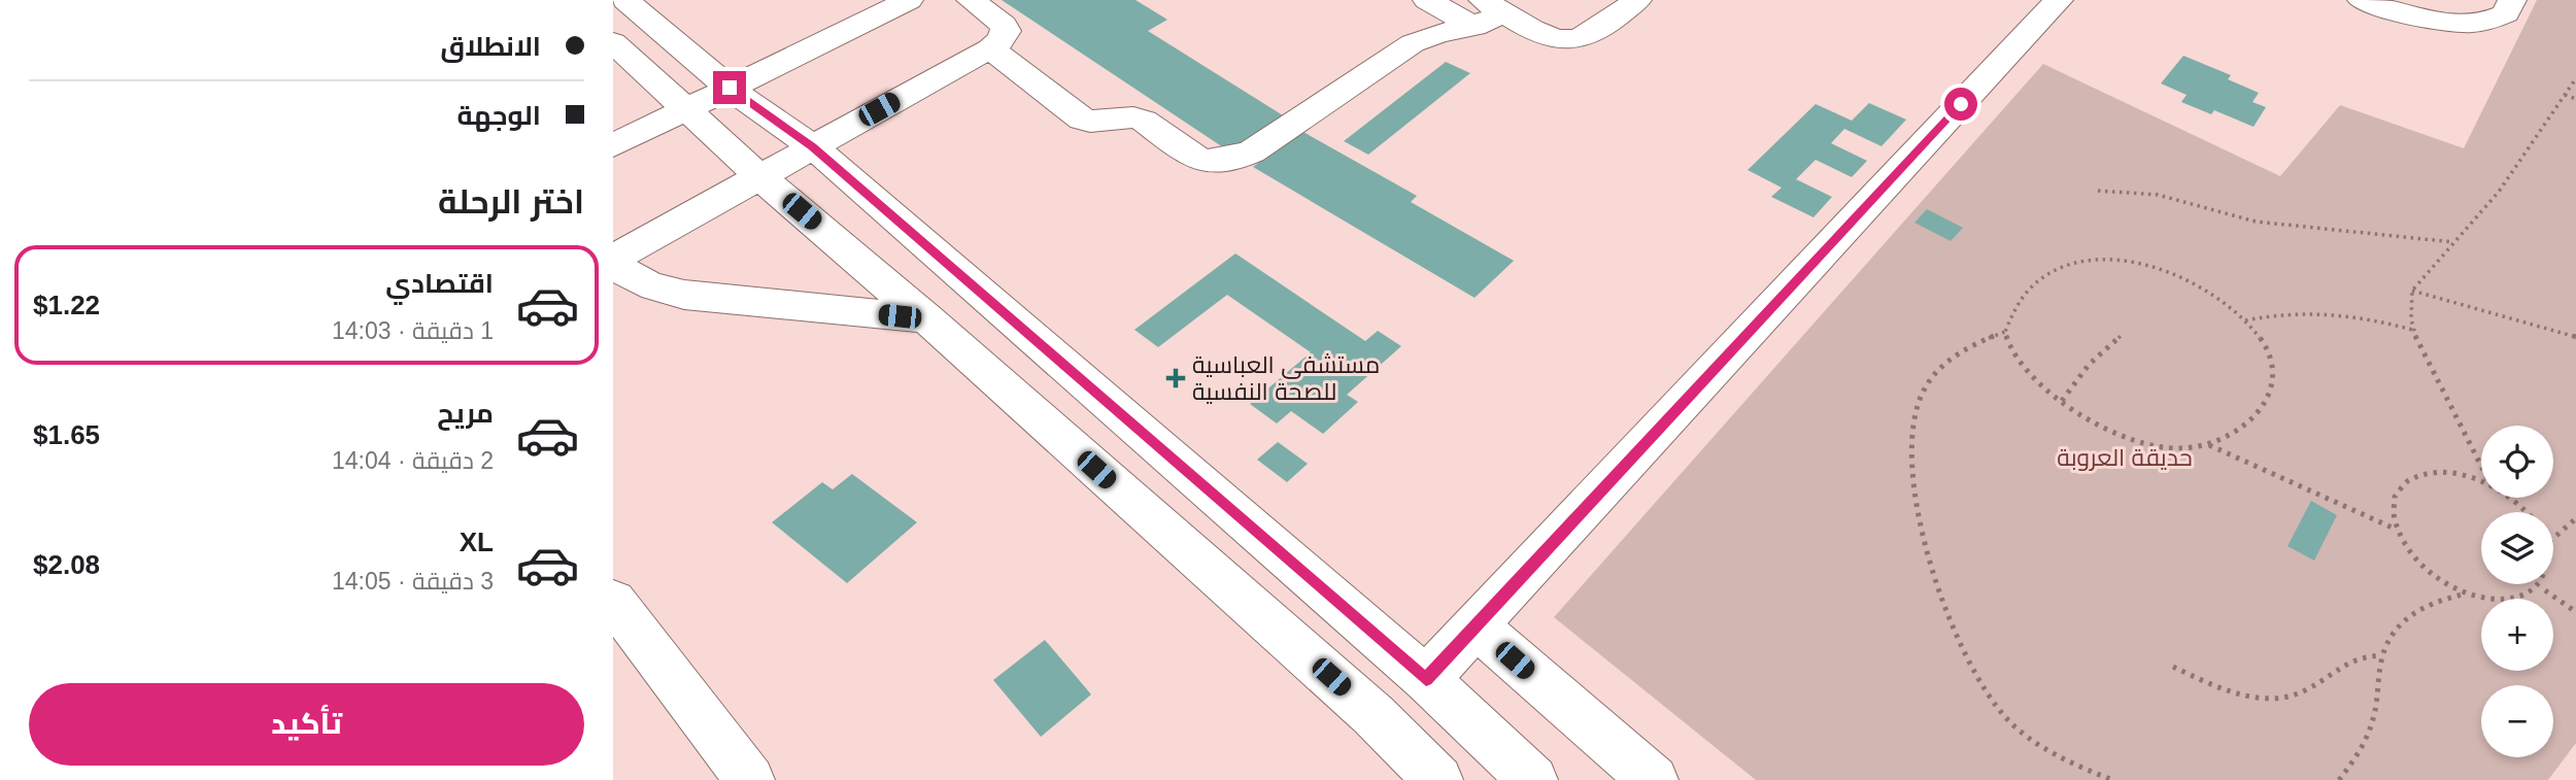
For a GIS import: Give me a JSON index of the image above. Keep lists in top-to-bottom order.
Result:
{
  "parks": ["حديقة العروبة"],
  "places": {
    "health": ["مستشفى العباسية للصحة النفسية"]
  },
  "page": {
    "banner": ["الانطلاق", "الوجهة"],
    "heading": "اختر الرحلة",
    "list": [
      {
        "name": "اقتصادي",
        "note": "1 دقيقة · 14:03",
        "value": "$1.22"
      },
      {
        "name": "مريح",
        "note": "2 دقيقة · 14:04",
        "value": "$1.65"
      },
      {
        "name": "XL",
        "note": "3 دقيقة · 14:05",
        "value": "$2.08"
      }
    ],
    "map_buttons": ["+", "−"],
    "buttons": "تأكيد"
  }
}
